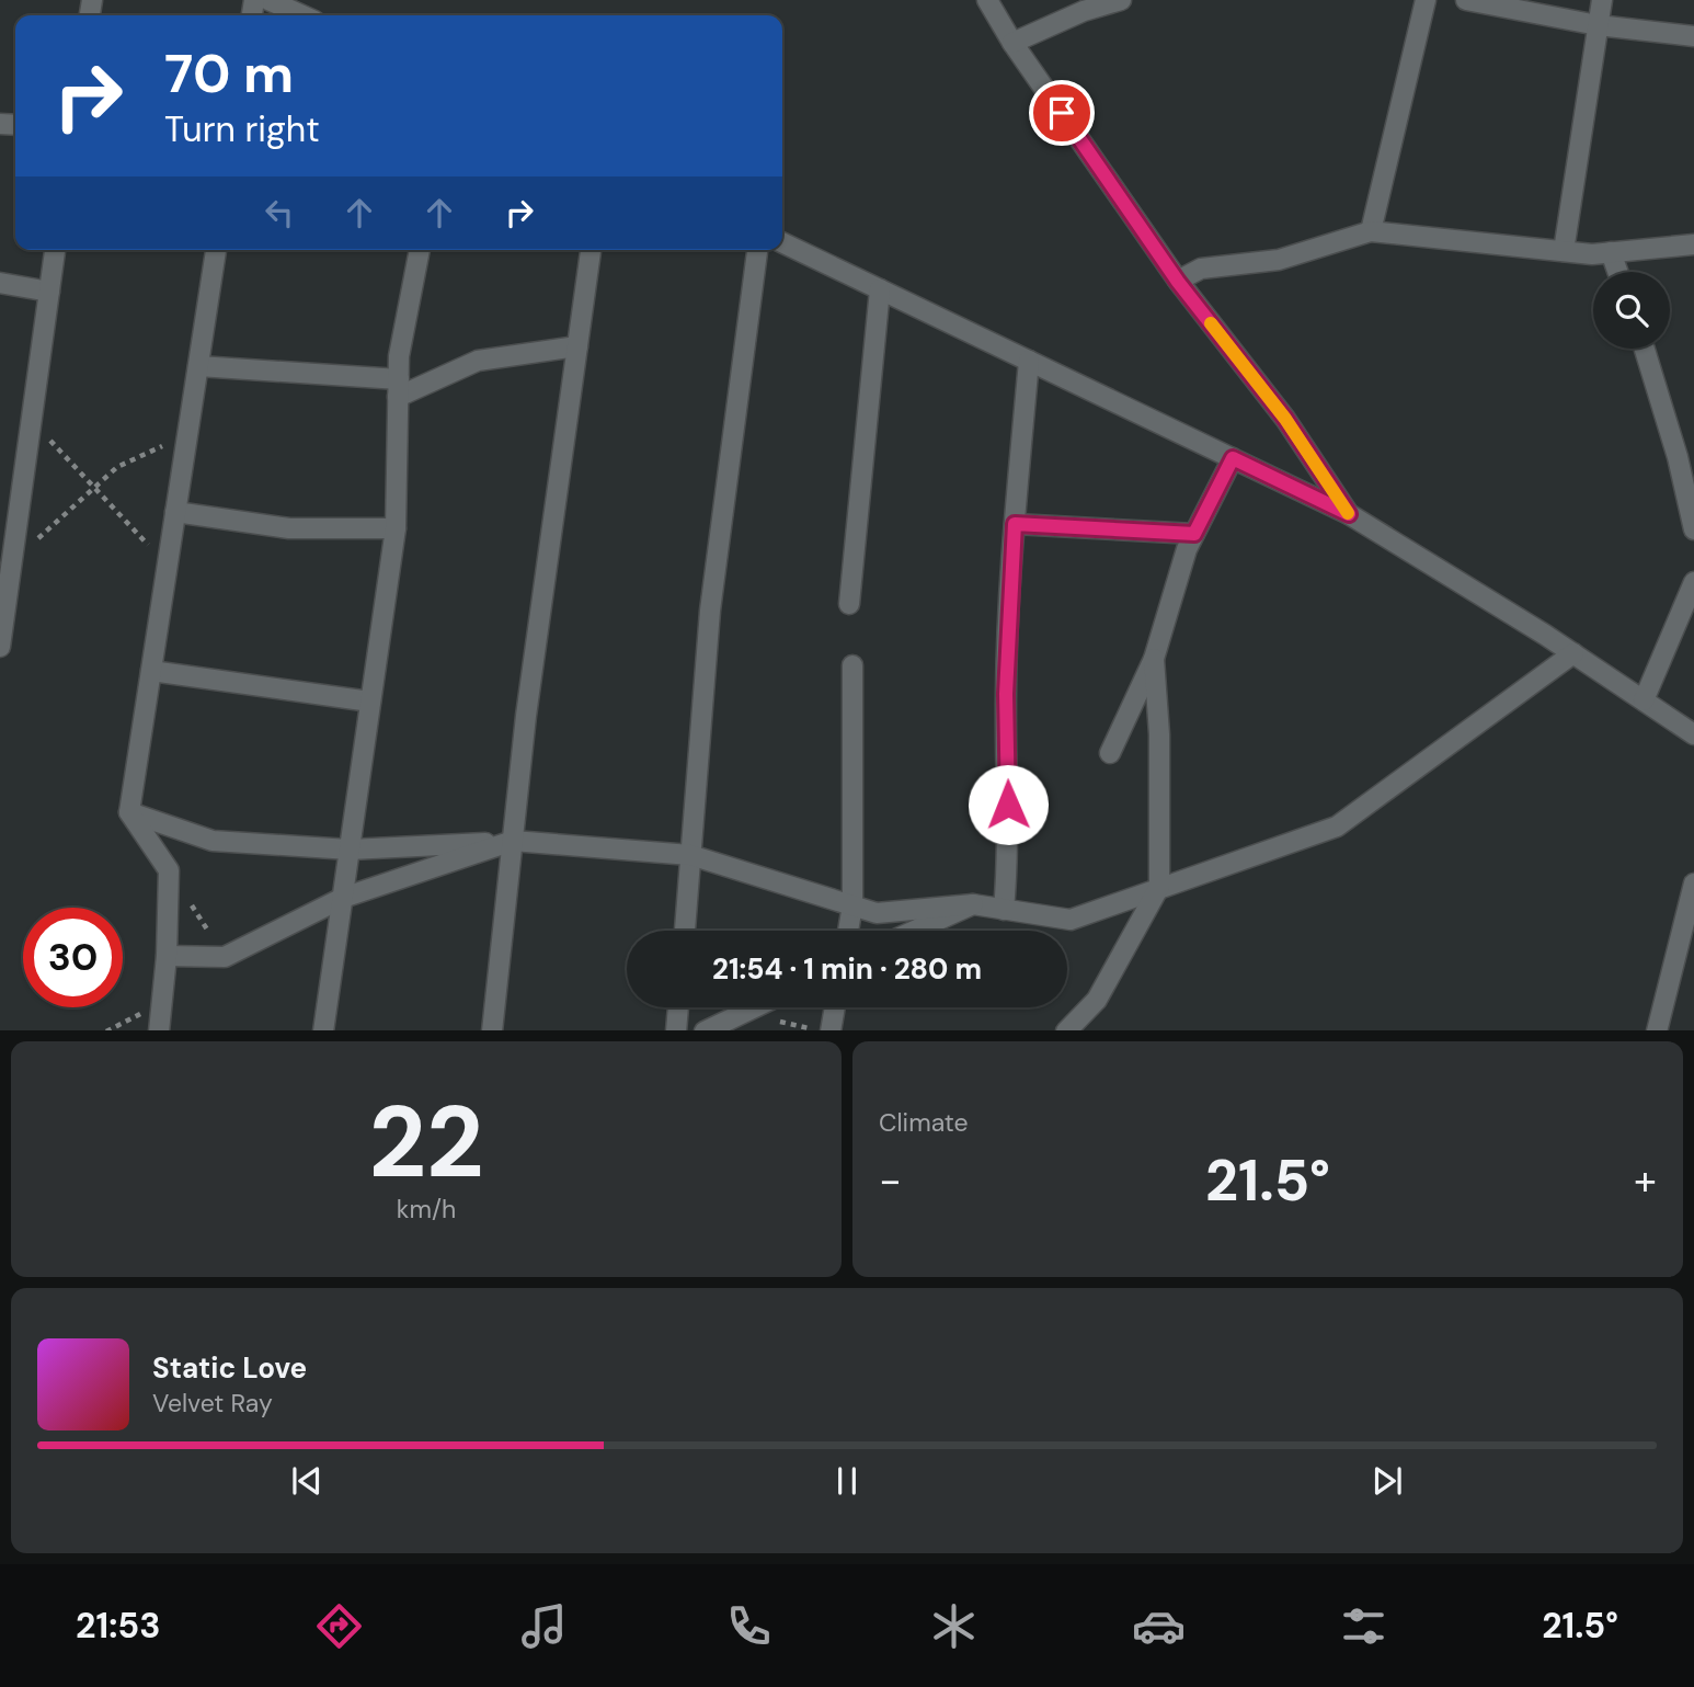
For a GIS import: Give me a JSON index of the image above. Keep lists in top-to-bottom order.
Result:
{
  "page": {
    "turn": ["70 m", "Turn right"],
    "limit": "30",
    "trip": "21:54 · 1 min · 280 m",
    "tile": [
      ["22", "km/h"],
      "Climate"
    ],
    "heat": ["−", "21.5°", "+"],
    "song": ["Static Love", "Velvet Ray"],
    "tabs": ["21:53", "21.5°"]
  }
}
